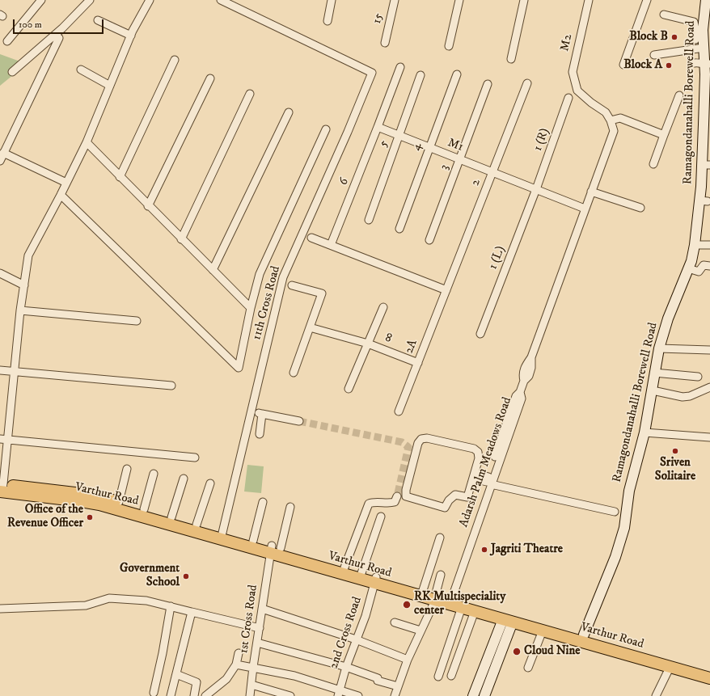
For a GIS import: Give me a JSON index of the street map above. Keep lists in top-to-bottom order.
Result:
{
  "streets": {
    "main road": ["Varthur Road"],
    "street": [
      "15",
      "M2",
      "Ramagondanahalli Borewell Road",
      "1 (R)",
      "5",
      "M1",
      "4",
      "3",
      "6",
      "2",
      "1 (L)",
      "11th Cross Road",
      "8",
      "2A",
      "Adarsh Palm Meadows Road",
      "1st Cross Road",
      "2nd Cross Road"
    ]
  },
  "crossings": [
    ["M2", "Adarsh Palm Meadows Road"],
    ["Ramagondanahalli Borewell Road", "Varthur Road"],
    ["1 (R)", "M1"],
    ["1 (R)", "1 (L)"],
    ["5", "M1"],
    ["M1", "4"],
    ["M1", "3"],
    ["M1", "6"],
    ["M1", "2"],
    ["M1", "1 (L)"],
    ["M1", "Adarsh Palm Meadows Road"],
    ["2", "2A"],
    ["11th Cross Road", "Varthur Road"],
    ["8", "2A"],
    ["Adarsh Palm Meadows Road", "Varthur Road"],
    ["Varthur Road", "1st Cross Road"],
    ["Varthur Road", "2nd Cross Road"]
  ],
  "places": [
    "Block B",
    "Block A",
    "Sriven Solitaire",
    "Office of the Revenue Officer",
    "Jagriti Theatre",
    "Government School",
    "RK Multispeciality center",
    "Cloud Nine"
  ],
  "scale_bar": "100 m"
}
